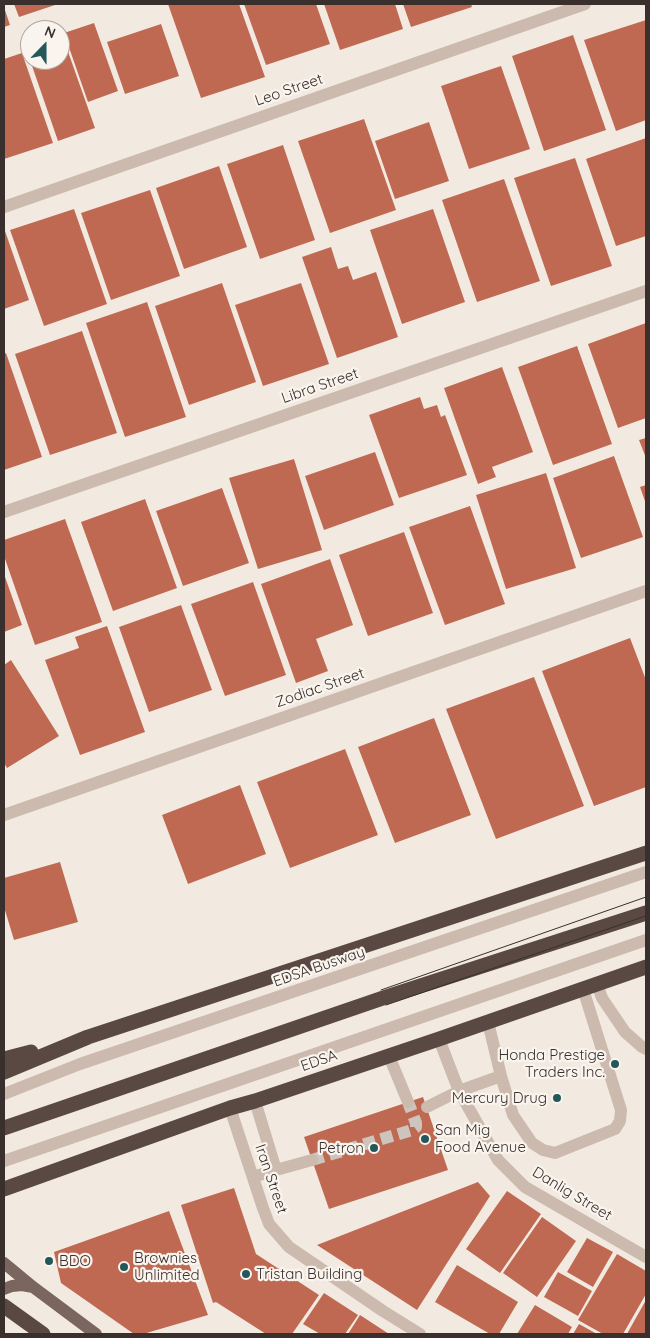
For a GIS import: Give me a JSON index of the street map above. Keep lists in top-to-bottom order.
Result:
{
  "streets": {
    "highway": ["EDSA"],
    "street": [
      "Leo Street",
      "Libra Street",
      "Zodiac Street",
      "EDSA Busway",
      "Iran Street",
      "Danlig Street"
    ]
  },
  "crossings": [
    ["EDSA", "Iran Street"],
    ["EDSA", "Danlig Street"]
  ],
  "places": [
    "Honda Prestige Traders Inc.",
    "Mercury Drug",
    "San Mig Food Avenue",
    "Petron",
    "BDO",
    "Brownies Unlimited",
    "Tristan Building"
  ],
  "north": "top"
}
